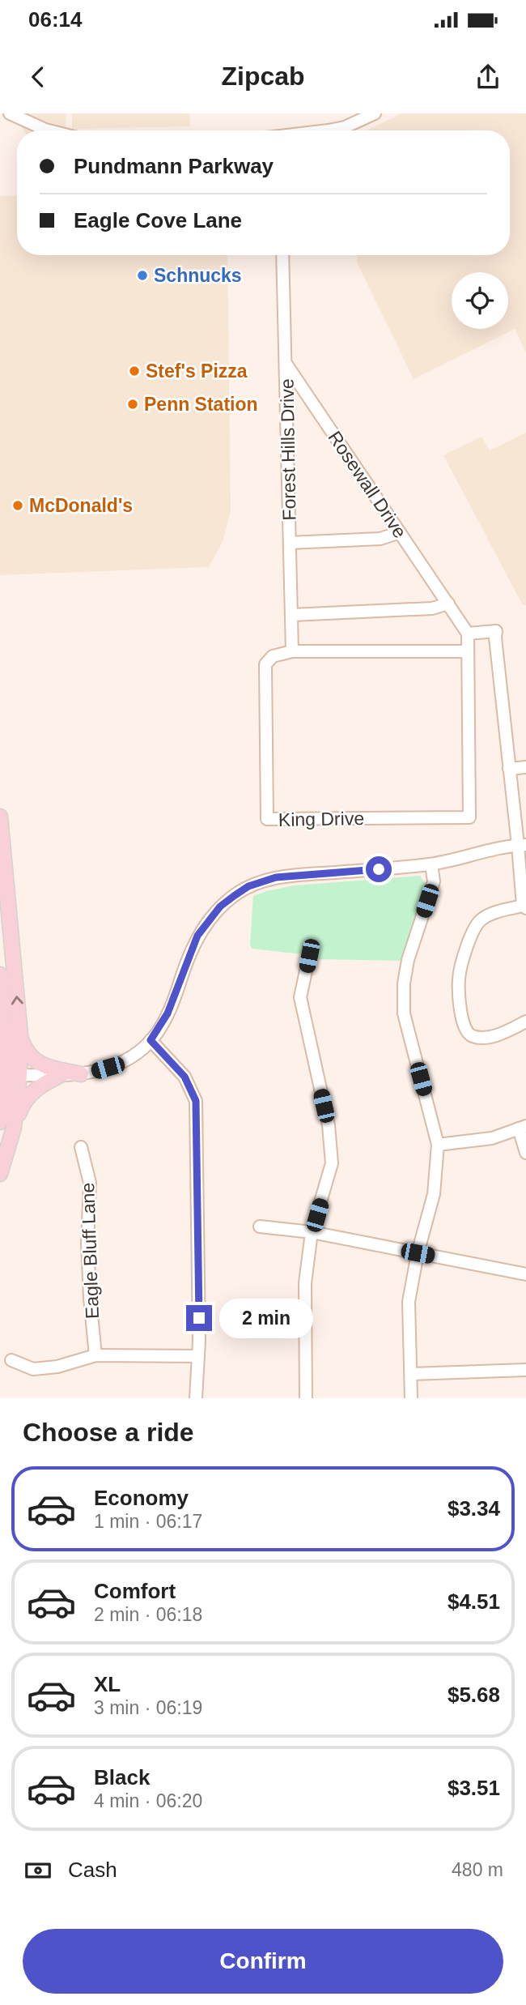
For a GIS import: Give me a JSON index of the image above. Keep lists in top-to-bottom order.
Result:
{
  "streets": {
    "street": [
      "Forest Hills Drive",
      "Rosewall Drive",
      "King Drive",
      "Eagle Bluff Lane"
    ]
  },
  "crossings": [
    ["Forest Hills Drive", "Rosewall Drive"],
    ["Forest Hills Drive", "King Drive"]
  ],
  "places": [
    "Schnucks",
    "Stef's Pizza",
    "Penn Station",
    "McDonald's"
  ],
  "page": {
    "status": "06:14",
    "header": "Zipcab",
    "banner": ["Pundmann Parkway", "Eagle Cove Lane"],
    "bubble": "2 min",
    "heading": "Choose a ride",
    "list": [
      {
        "name": "Economy",
        "note": "1 min · 06:17",
        "value": "$3.34"
      },
      {
        "name": "Comfort",
        "note": "2 min · 06:18",
        "value": "$4.51"
      },
      {
        "name": "XL",
        "note": "3 min · 06:19",
        "value": "$5.68"
      },
      {
        "name": "Black",
        "note": "4 min · 06:20",
        "value": "$3.51"
      }
    ],
    "pay": ["Cash", "480 m"],
    "buttons": "Confirm"
  }
}
